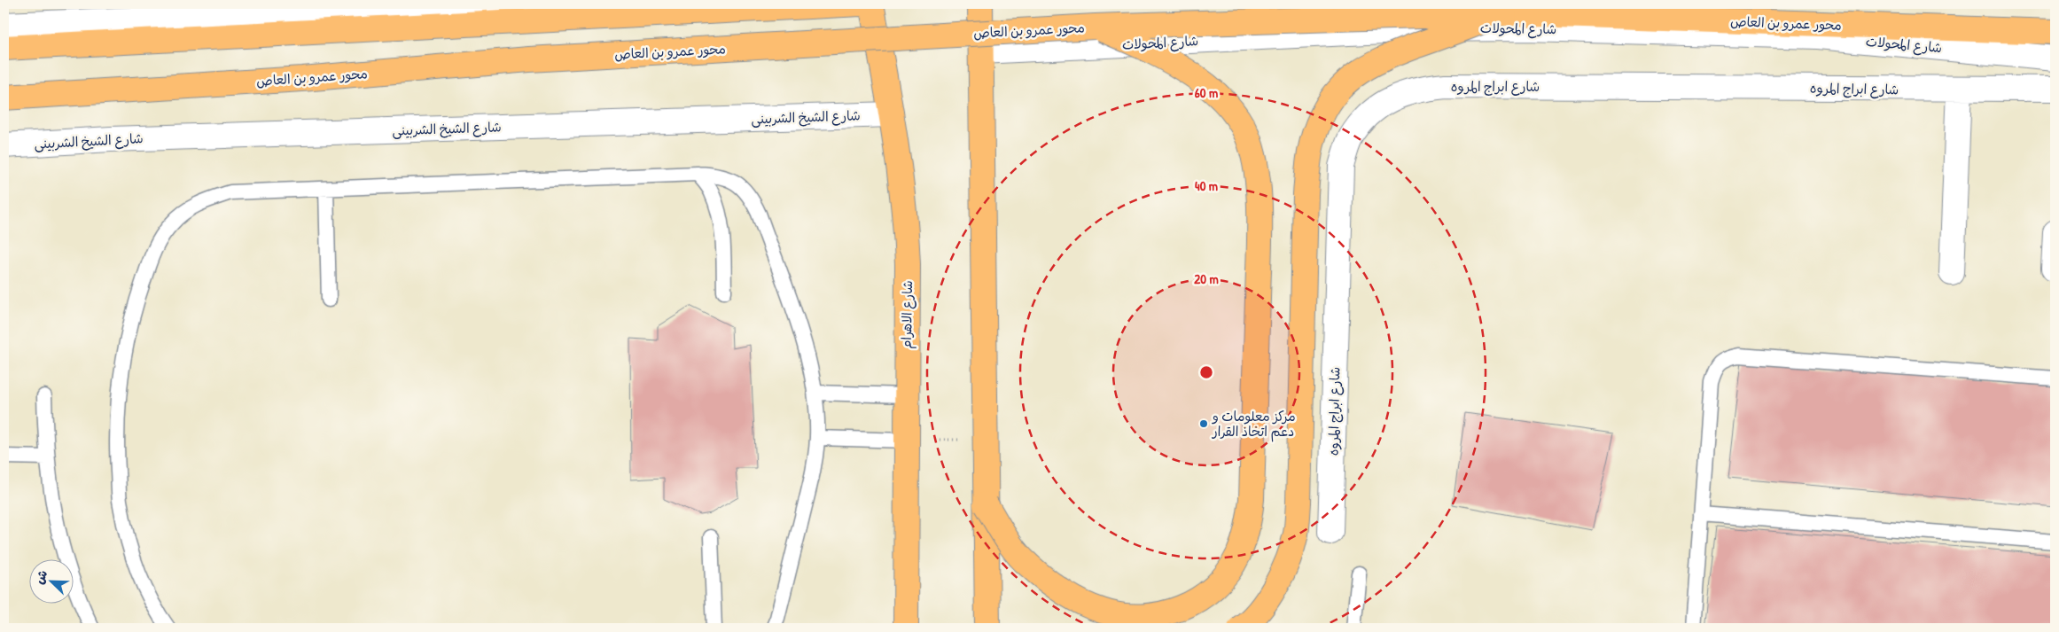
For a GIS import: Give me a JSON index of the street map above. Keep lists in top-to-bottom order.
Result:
{
  "streets": {
    "main road": ["محور عمرو بن العاص", "شارع الاهرام"],
    "street": ["شارع المحولات", "شارع ابراج المروه", "شارع الشيخ الشربينى"]
  },
  "crossings": [
    ["شارع الشيخ الشربينى", "شارع الاهرام"]
  ],
  "places": ["مركز معلومات و دعم اتخاذ القرار"],
  "north": "top left",
  "rings": ["60 m", "40 m", "20 m"]
}
